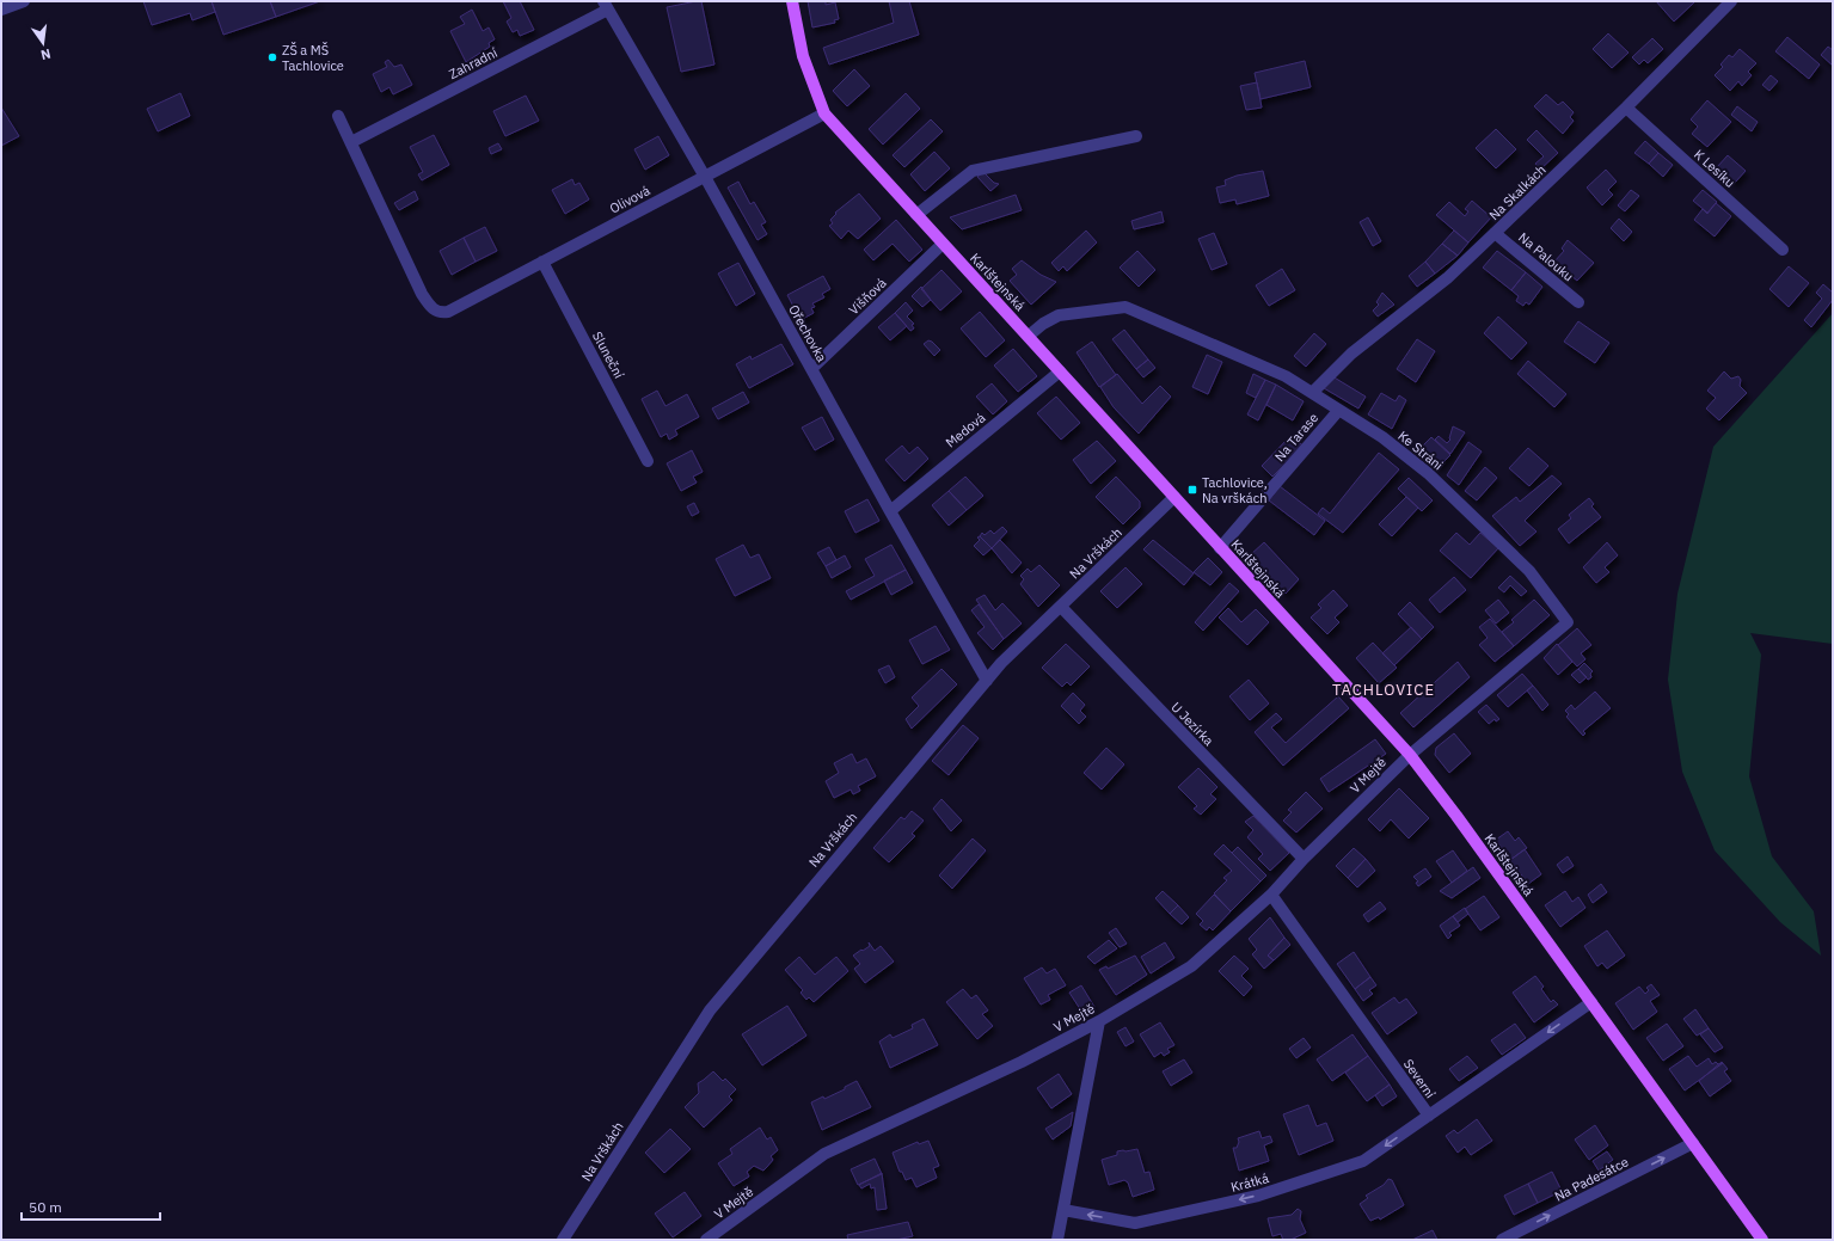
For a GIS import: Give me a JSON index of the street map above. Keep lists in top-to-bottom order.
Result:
{
  "streets": {
    "main road": ["Karlštejnská"],
    "street": [
      "Zahradní",
      "K Lesíku",
      "Na Skalkách",
      "Olivová",
      "Na Palouku",
      "Višňová",
      "Ořechovka",
      "Sluneční",
      "Medová",
      "Na Tarase",
      "Ke Stráni",
      "Na Vrškách",
      "U Jezírka",
      "V Mejtě",
      "Severní",
      "Na Padesátce",
      "Krátká"
    ]
  },
  "crossings": [
    ["Zahradní", "Olivová"],
    ["Zahradní", "Ořechovka"],
    ["K Lesíku", "Na Skalkách"],
    ["Na Skalkách", "Na Palouku"],
    ["Na Skalkách", "Ke Stráni"],
    ["Olivová", "Karlštejnská"],
    ["Olivová", "Ořechovka"],
    ["Olivová", "Sluneční"],
    ["Karlštejnská", "Višňová"],
    ["Karlštejnská", "Medová"],
    ["Karlštejnská", "Na Tarase"],
    ["Karlštejnská", "Ke Stráni"],
    ["Karlštejnská", "Na Vrškách"],
    ["Karlštejnská", "V Mejtě"],
    ["Karlštejnská", "Severní"],
    ["Karlštejnská", "Na Padesátce"],
    ["Višňová", "Ořechovka"],
    ["Ořechovka", "Medová"],
    ["Ořechovka", "Na Vrškách"],
    ["Na Tarase", "Ke Stráni"],
    ["Ke Stráni", "V Mejtě"],
    ["Na Vrškách", "U Jezírka"],
    ["U Jezírka", "V Mejtě"],
    ["V Mejtě", "Severní"],
    ["Severní", "Krátká"]
  ],
  "one_way": ["Severní", "Na Padesátce", "Krátká"],
  "districts": ["TACHLOVICE"],
  "places": {
    "other": ["ZŠ a MŠ Tachlovice"],
    "transit": ["Tachlovice, Na vrškách"]
  },
  "scale_bar": "50 m",
  "north": "bottom"
}
